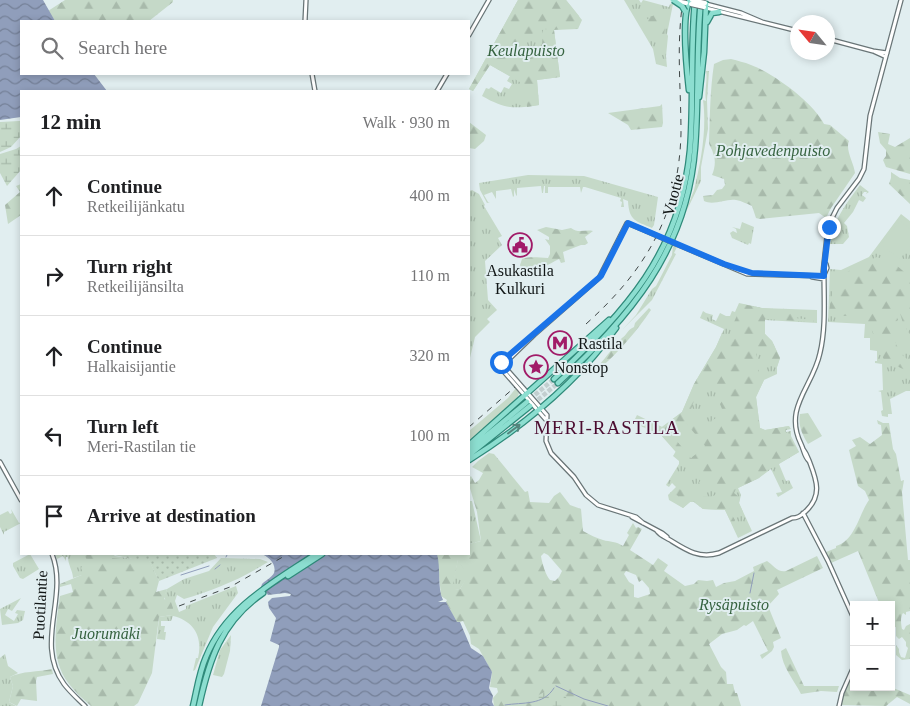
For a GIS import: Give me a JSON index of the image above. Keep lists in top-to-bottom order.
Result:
{
  "streets": {
    "main road": ["Vuotie"],
    "street": ["Puotilantie"]
  },
  "districts": ["MERI-RASTILA"],
  "parks": [
    "Keulapuisto",
    "Pohjavedenpuisto",
    "Rysäpuisto",
    "Juorumäki"
  ],
  "places": {
    "public building": ["Asukastila Kulkuri"],
    "metro station": ["Rastila"],
    "place": ["Nonstop"]
  },
  "north": "top left",
  "page": {
    "search": "Search here",
    "heading": ["12 min", "Walk · 930 m"],
    "list": [
      ["Continue", "Retkeilijänkatu", "400 m"],
      ["Turn right", "Retkeilijänsilta", "110 m"],
      ["Continue", "Halkaisijantie", "320 m"],
      ["Turn left", "Meri-Rastilan tie", "100 m"],
      "Arrive at destination"
    ],
    "map_buttons": ["+", "−"]
  }
}
